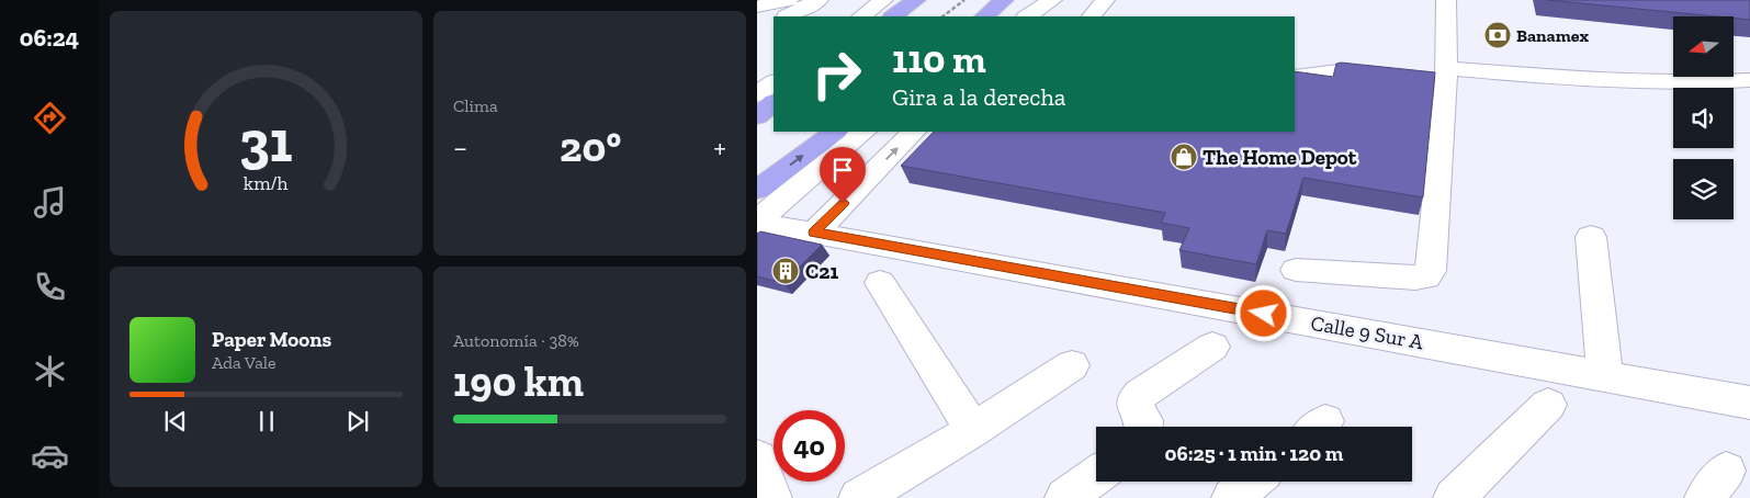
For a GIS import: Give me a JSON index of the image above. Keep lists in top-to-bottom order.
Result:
{
  "streets": {
    "street": ["Calle 9 Sur A"]
  },
  "places": {
    "bank": ["Banamex"],
    "shop": ["The Home Depot"],
    "building": ["C21"]
  },
  "north": "left",
  "page": {
    "tabs": "06:24",
    "tile": [
      "Clima",
      ["Autonomía · 38%", "190 km"]
    ],
    "turn": ["110 m", "Gira a la derecha"],
    "heat": ["−", "20°", "+"],
    "song": ["Paper Moons", "Ada Vale"],
    "limit": "40",
    "trip": "06:25 · 1 min · 120 m",
    "gauge": ["31", "km/h"]
  }
}
